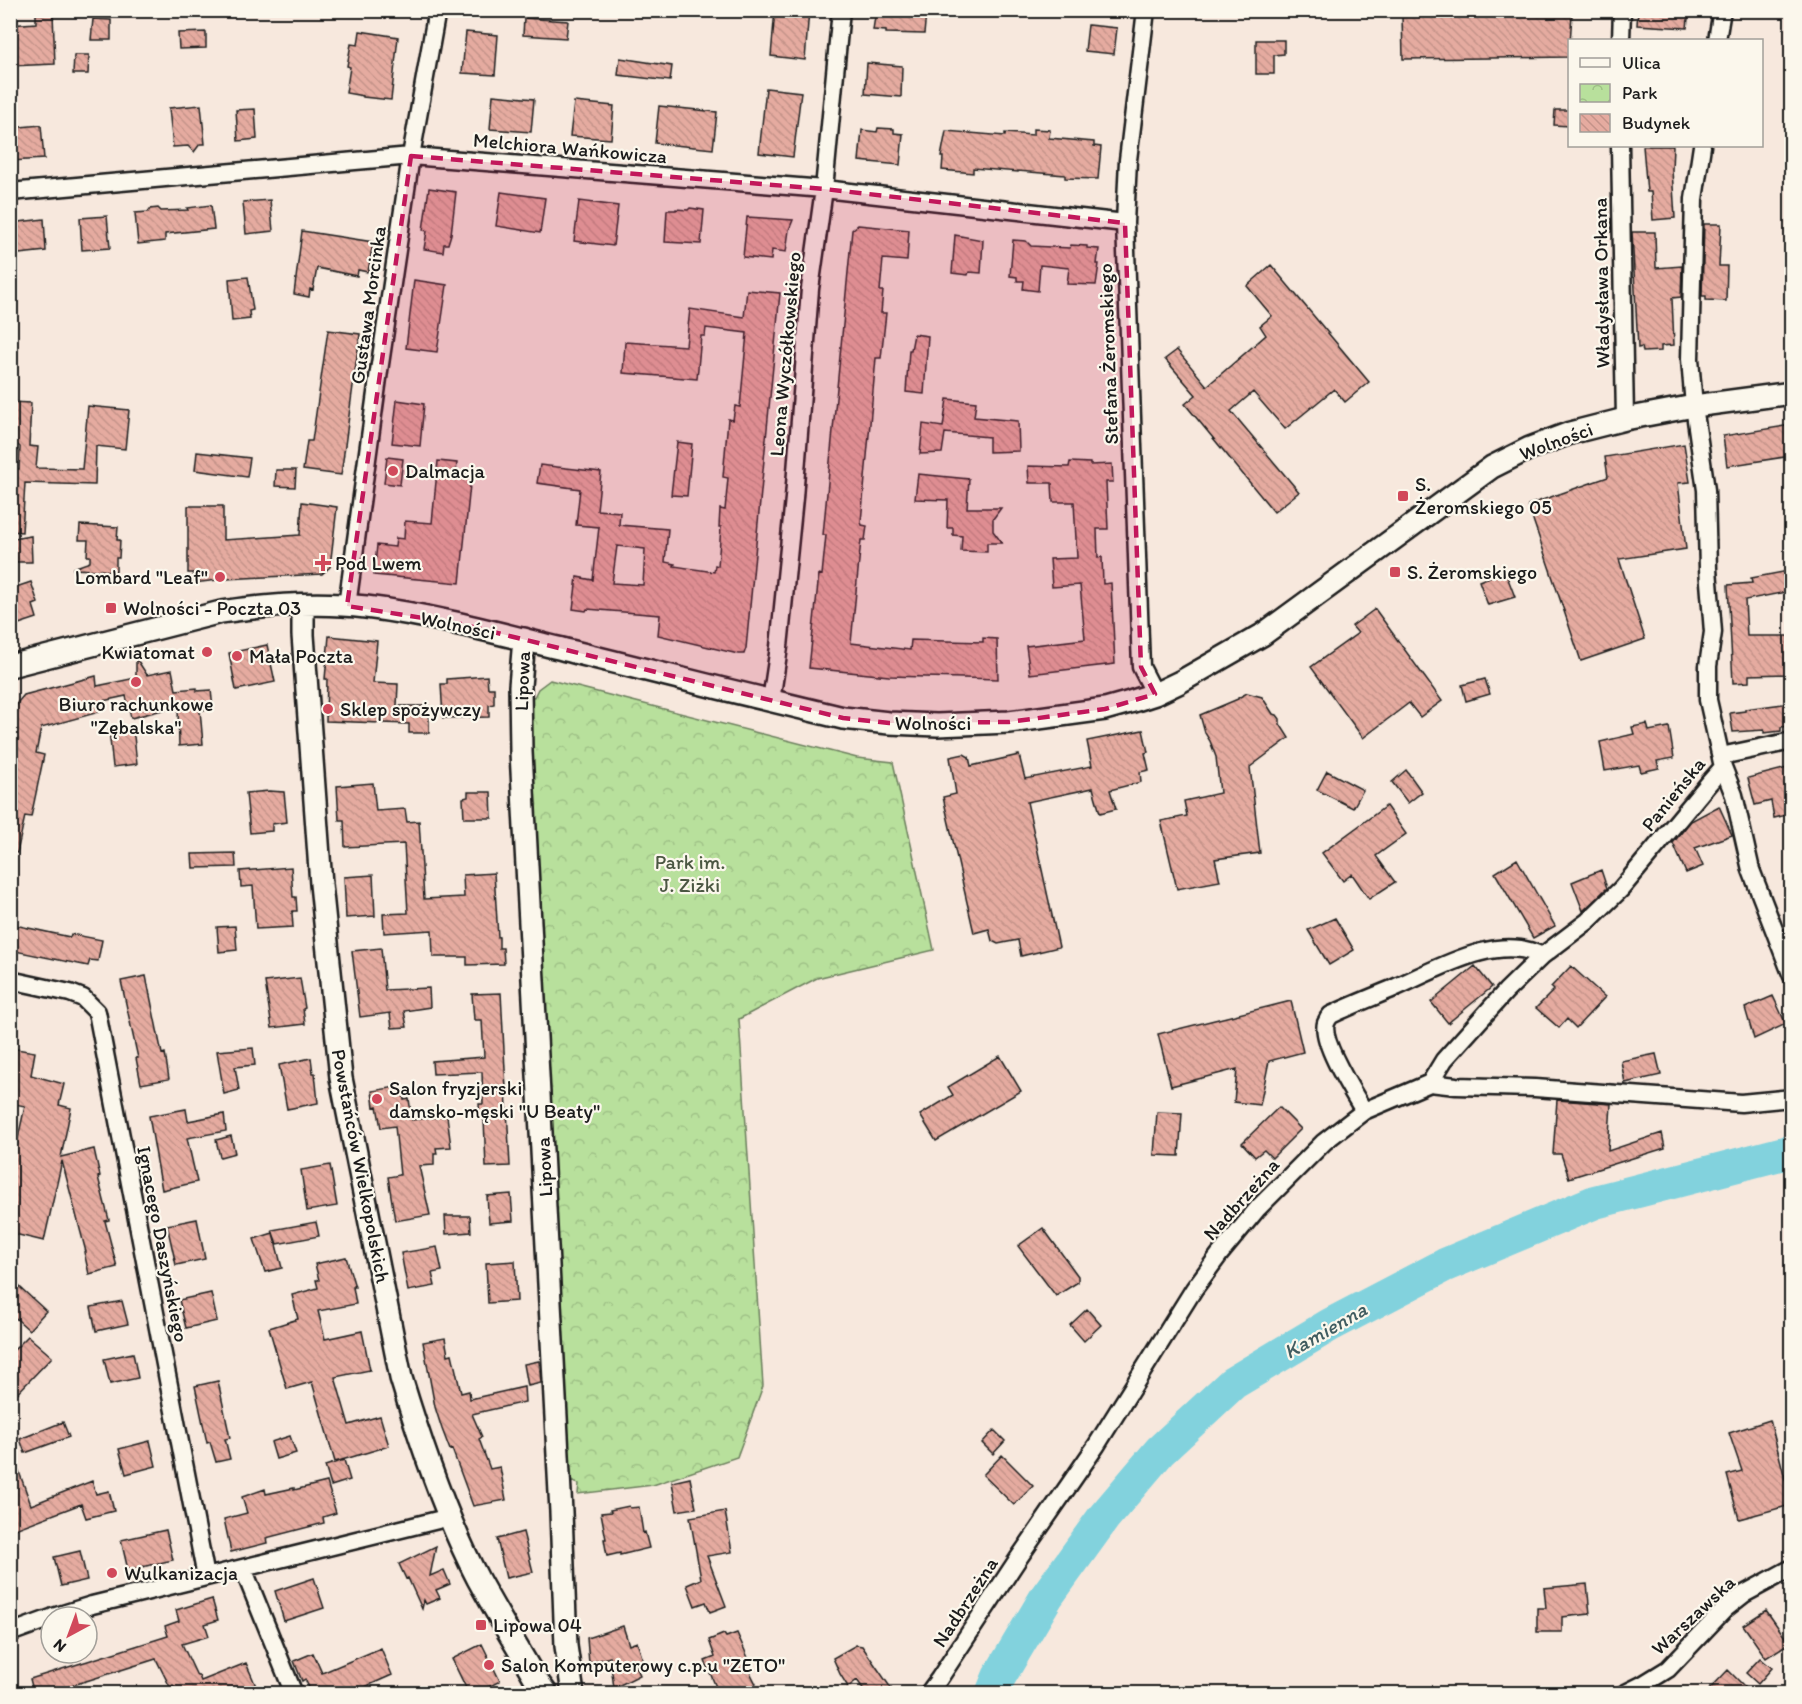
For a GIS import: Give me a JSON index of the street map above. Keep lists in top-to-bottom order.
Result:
{
  "streets": {
    "street": [
      "Melchiora Wańkowicza",
      "Władysława Orkana",
      "Gustawa Morcinka",
      "Leona Wyczółkowskiego",
      "Stefana Żeromskiego",
      "Wolności",
      "Lipowa",
      "Panieńska",
      "Powstańców Wielkopolskich",
      "Nadbrzeżna",
      "Ignacego Daszyńskiego",
      "Warszawska"
    ]
  },
  "crossings": [
    ["Melchiora Wańkowicza", "Gustawa Morcinka"],
    ["Melchiora Wańkowicza", "Leona Wyczółkowskiego"],
    ["Melchiora Wańkowicza", "Stefana Żeromskiego"],
    ["Władysława Orkana", "Wolności"],
    ["Gustawa Morcinka", "Wolności"],
    ["Leona Wyczółkowskiego", "Wolności"],
    ["Stefana Żeromskiego", "Wolności"],
    ["Wolności", "Lipowa"],
    ["Wolności", "Panieńska"],
    ["Wolności", "Powstańców Wielkopolskich"],
    ["Panieńska", "Nadbrzeżna"]
  ],
  "water": ["Kamienna"],
  "parks": ["Park im. J. Ziżki"],
  "places": {
    "other": [
      "Dalmacja",
      "Lombard \"Leaf\"",
      "Kwiatomat",
      "Mała Poczta",
      "Biuro rachunkowe \"Zębalska\"",
      "Sklep spożywczy",
      "Salon fryzjerski damsko-męski \"U Beaty\"",
      "Wulkanizacja",
      "Salon Komputerowy c.p.u \"ZETO\""
    ],
    "transit": [
      "S. Żeromskiego 05",
      "S. Żeromskiego",
      "Wolności - Poczta 03",
      "Lipowa 04"
    ],
    "health": ["Pod Lwem"]
  },
  "legend": ["Ulica", "Park", "Budynek"],
  "north": "bottom left"
}
